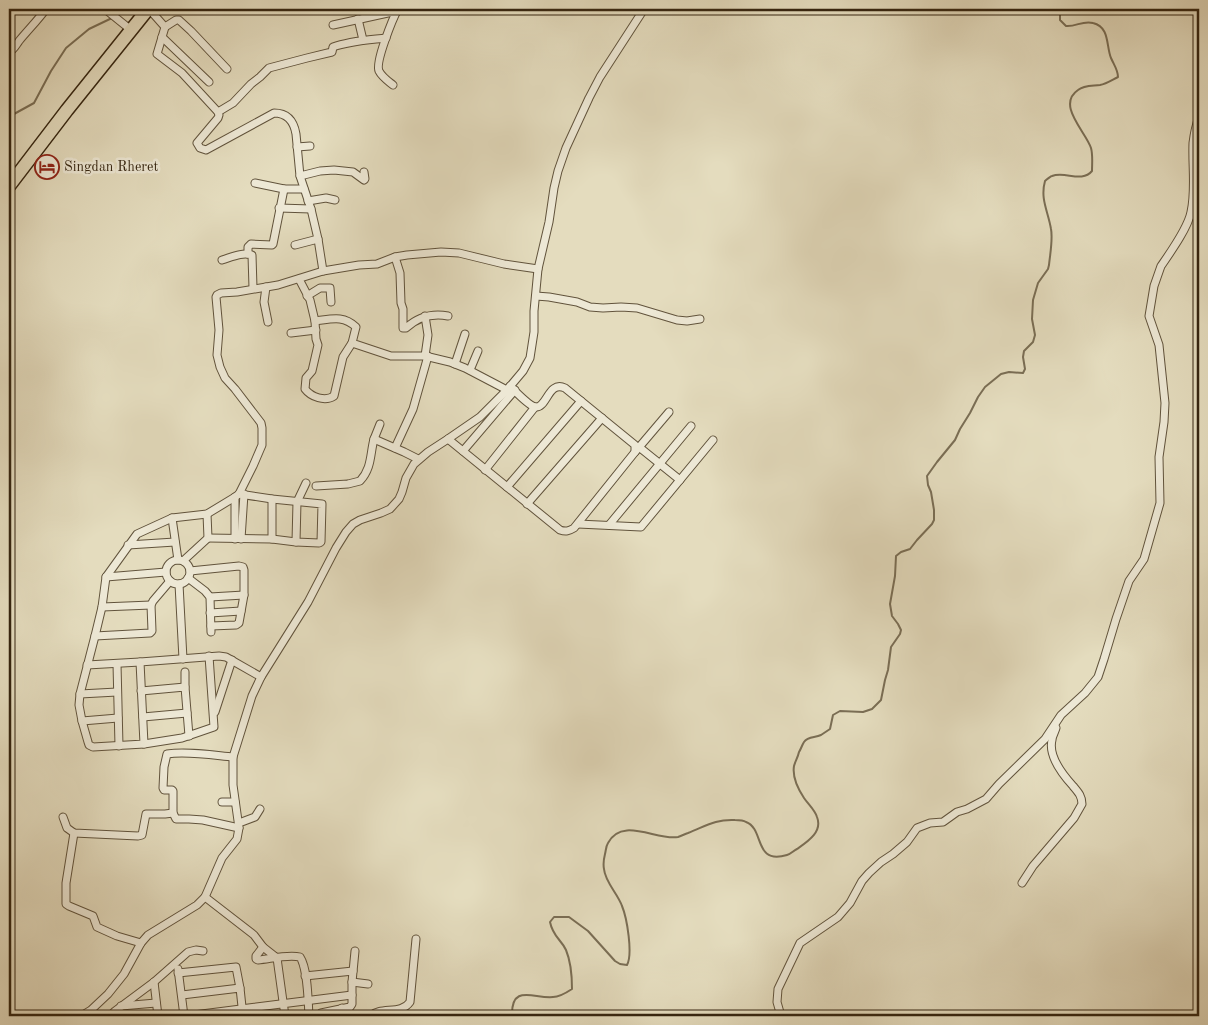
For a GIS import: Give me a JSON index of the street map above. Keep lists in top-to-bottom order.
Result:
{
  "places": {
    "hotel": ["Singdan Rheret"]
  }
}
